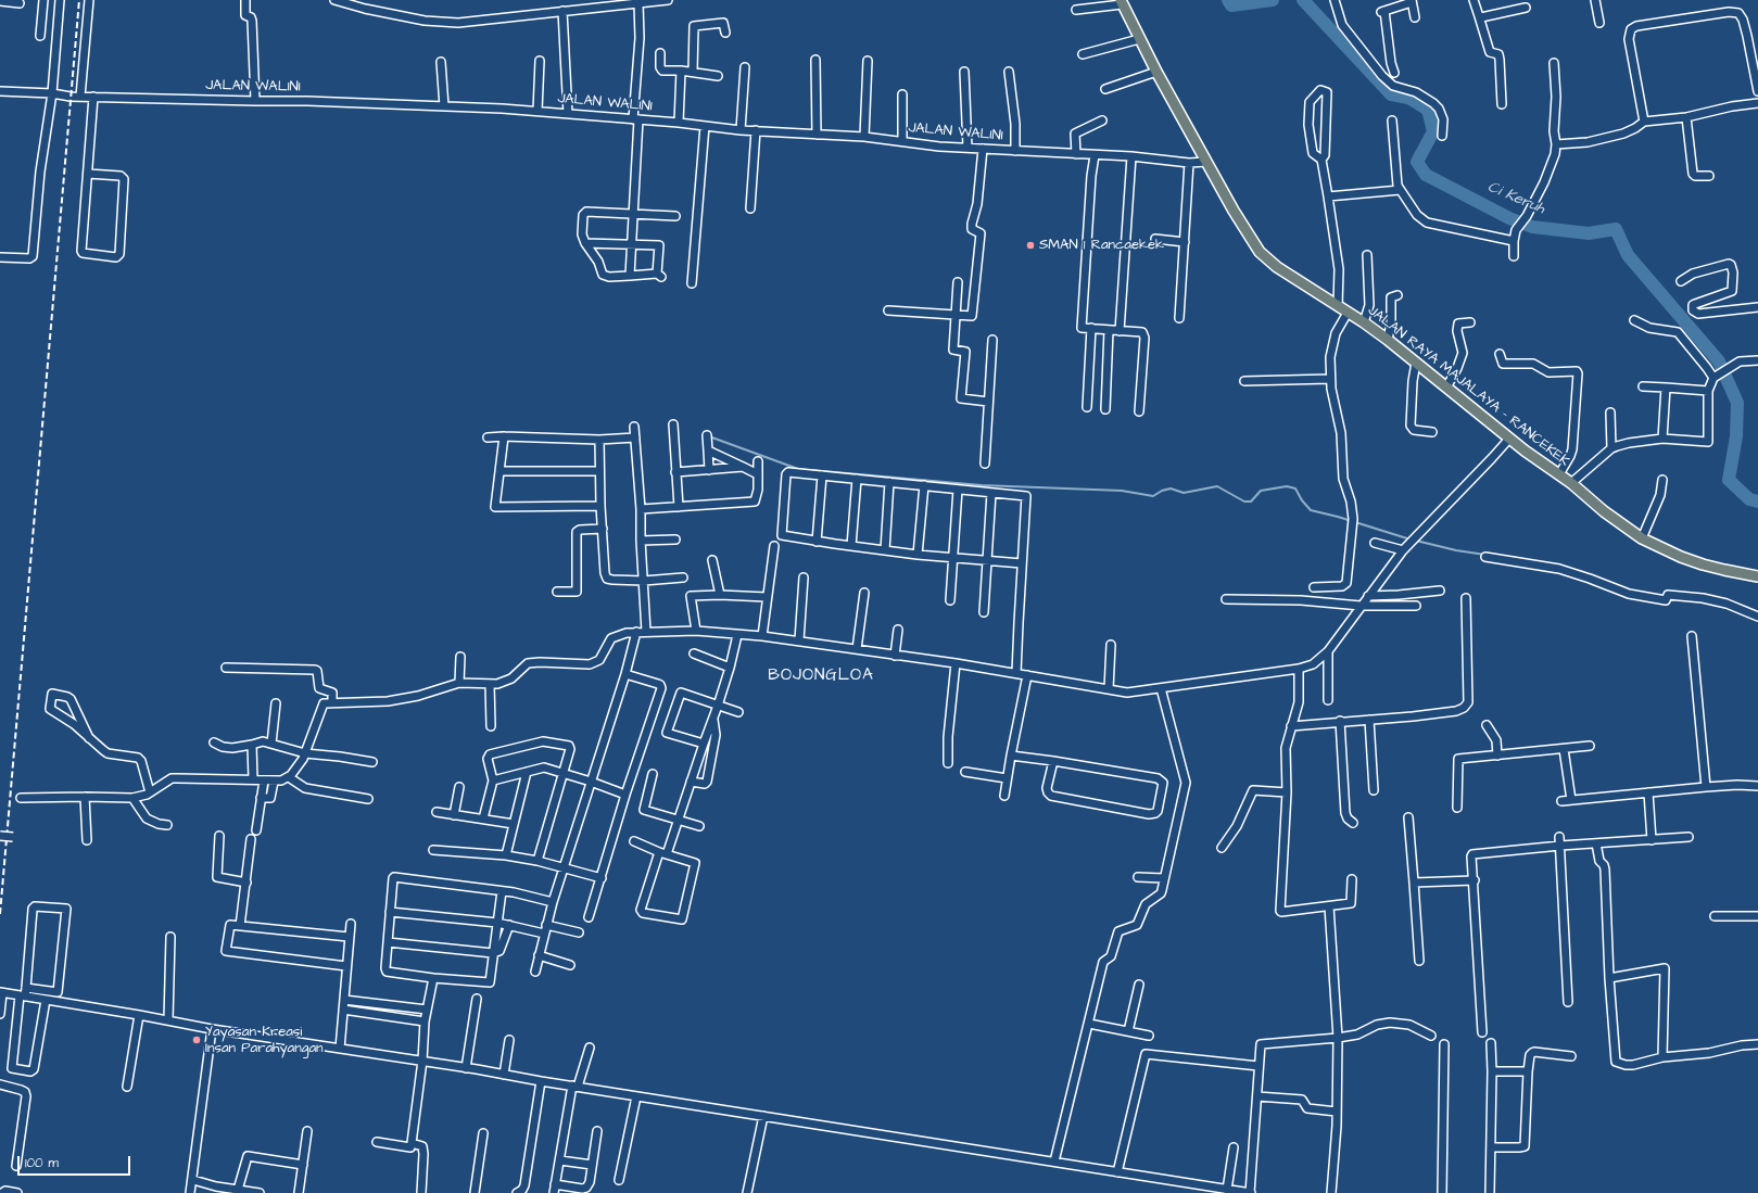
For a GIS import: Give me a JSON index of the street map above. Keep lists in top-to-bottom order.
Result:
{
  "streets": {
    "main road": ["JALAN RAYA MAJALAYA - RANCEKEK"],
    "street": ["JALAN WALINI"]
  },
  "crossings": [
    ["JALAN WALINI", "JALAN RAYA MAJALAYA - RANCEKEK"]
  ],
  "districts": ["BOJONGLOA"],
  "water": ["Ci Keruh"],
  "places": ["SMAN 1 Rancaekek", "Yayasan Kreasi Insan Parahyangan"],
  "scale_bar": "100 m"
}
